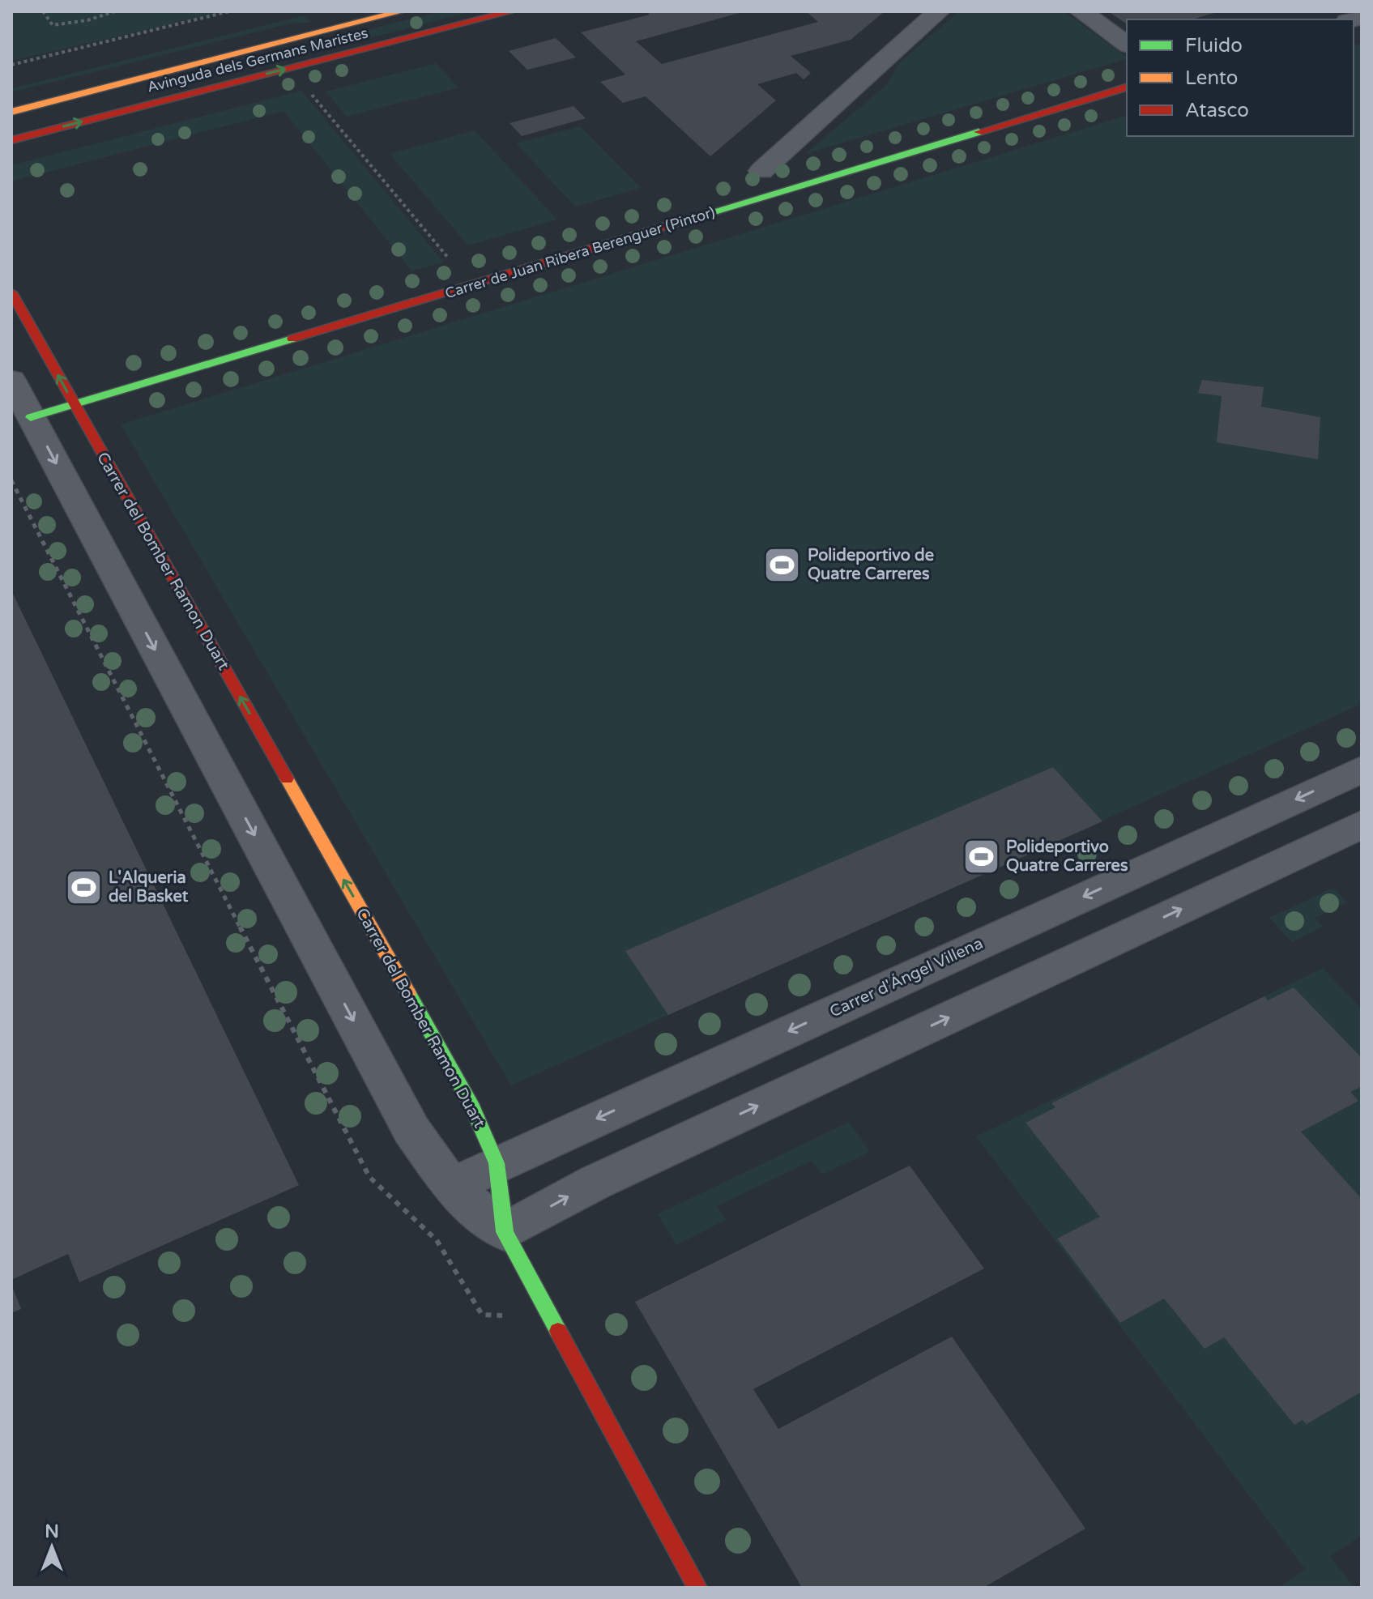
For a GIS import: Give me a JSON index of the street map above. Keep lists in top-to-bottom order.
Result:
{
  "streets": {
    "street": [
      "Avinguda dels Germans Maristes",
      "Carrer de Juan Ribera Berenguer (Pintor)",
      "Carrer del Bomber Ramon Duart",
      "Carrer d'Ángel Villena"
    ]
  },
  "crossings": [
    ["Carrer de Juan Ribera Berenguer (Pintor)", "Carrer del Bomber Ramon Duart"],
    ["Carrer del Bomber Ramon Duart", "Carrer d'Ángel Villena"]
  ],
  "places": {
    "sports": ["Polideportivo de Quatre Carreres", "Polideportivo Quatre Carreres", "L'Alqueria del Basket"]
  },
  "legend": ["Fluido", "Lento", "Atasco"],
  "north": "top"
}
